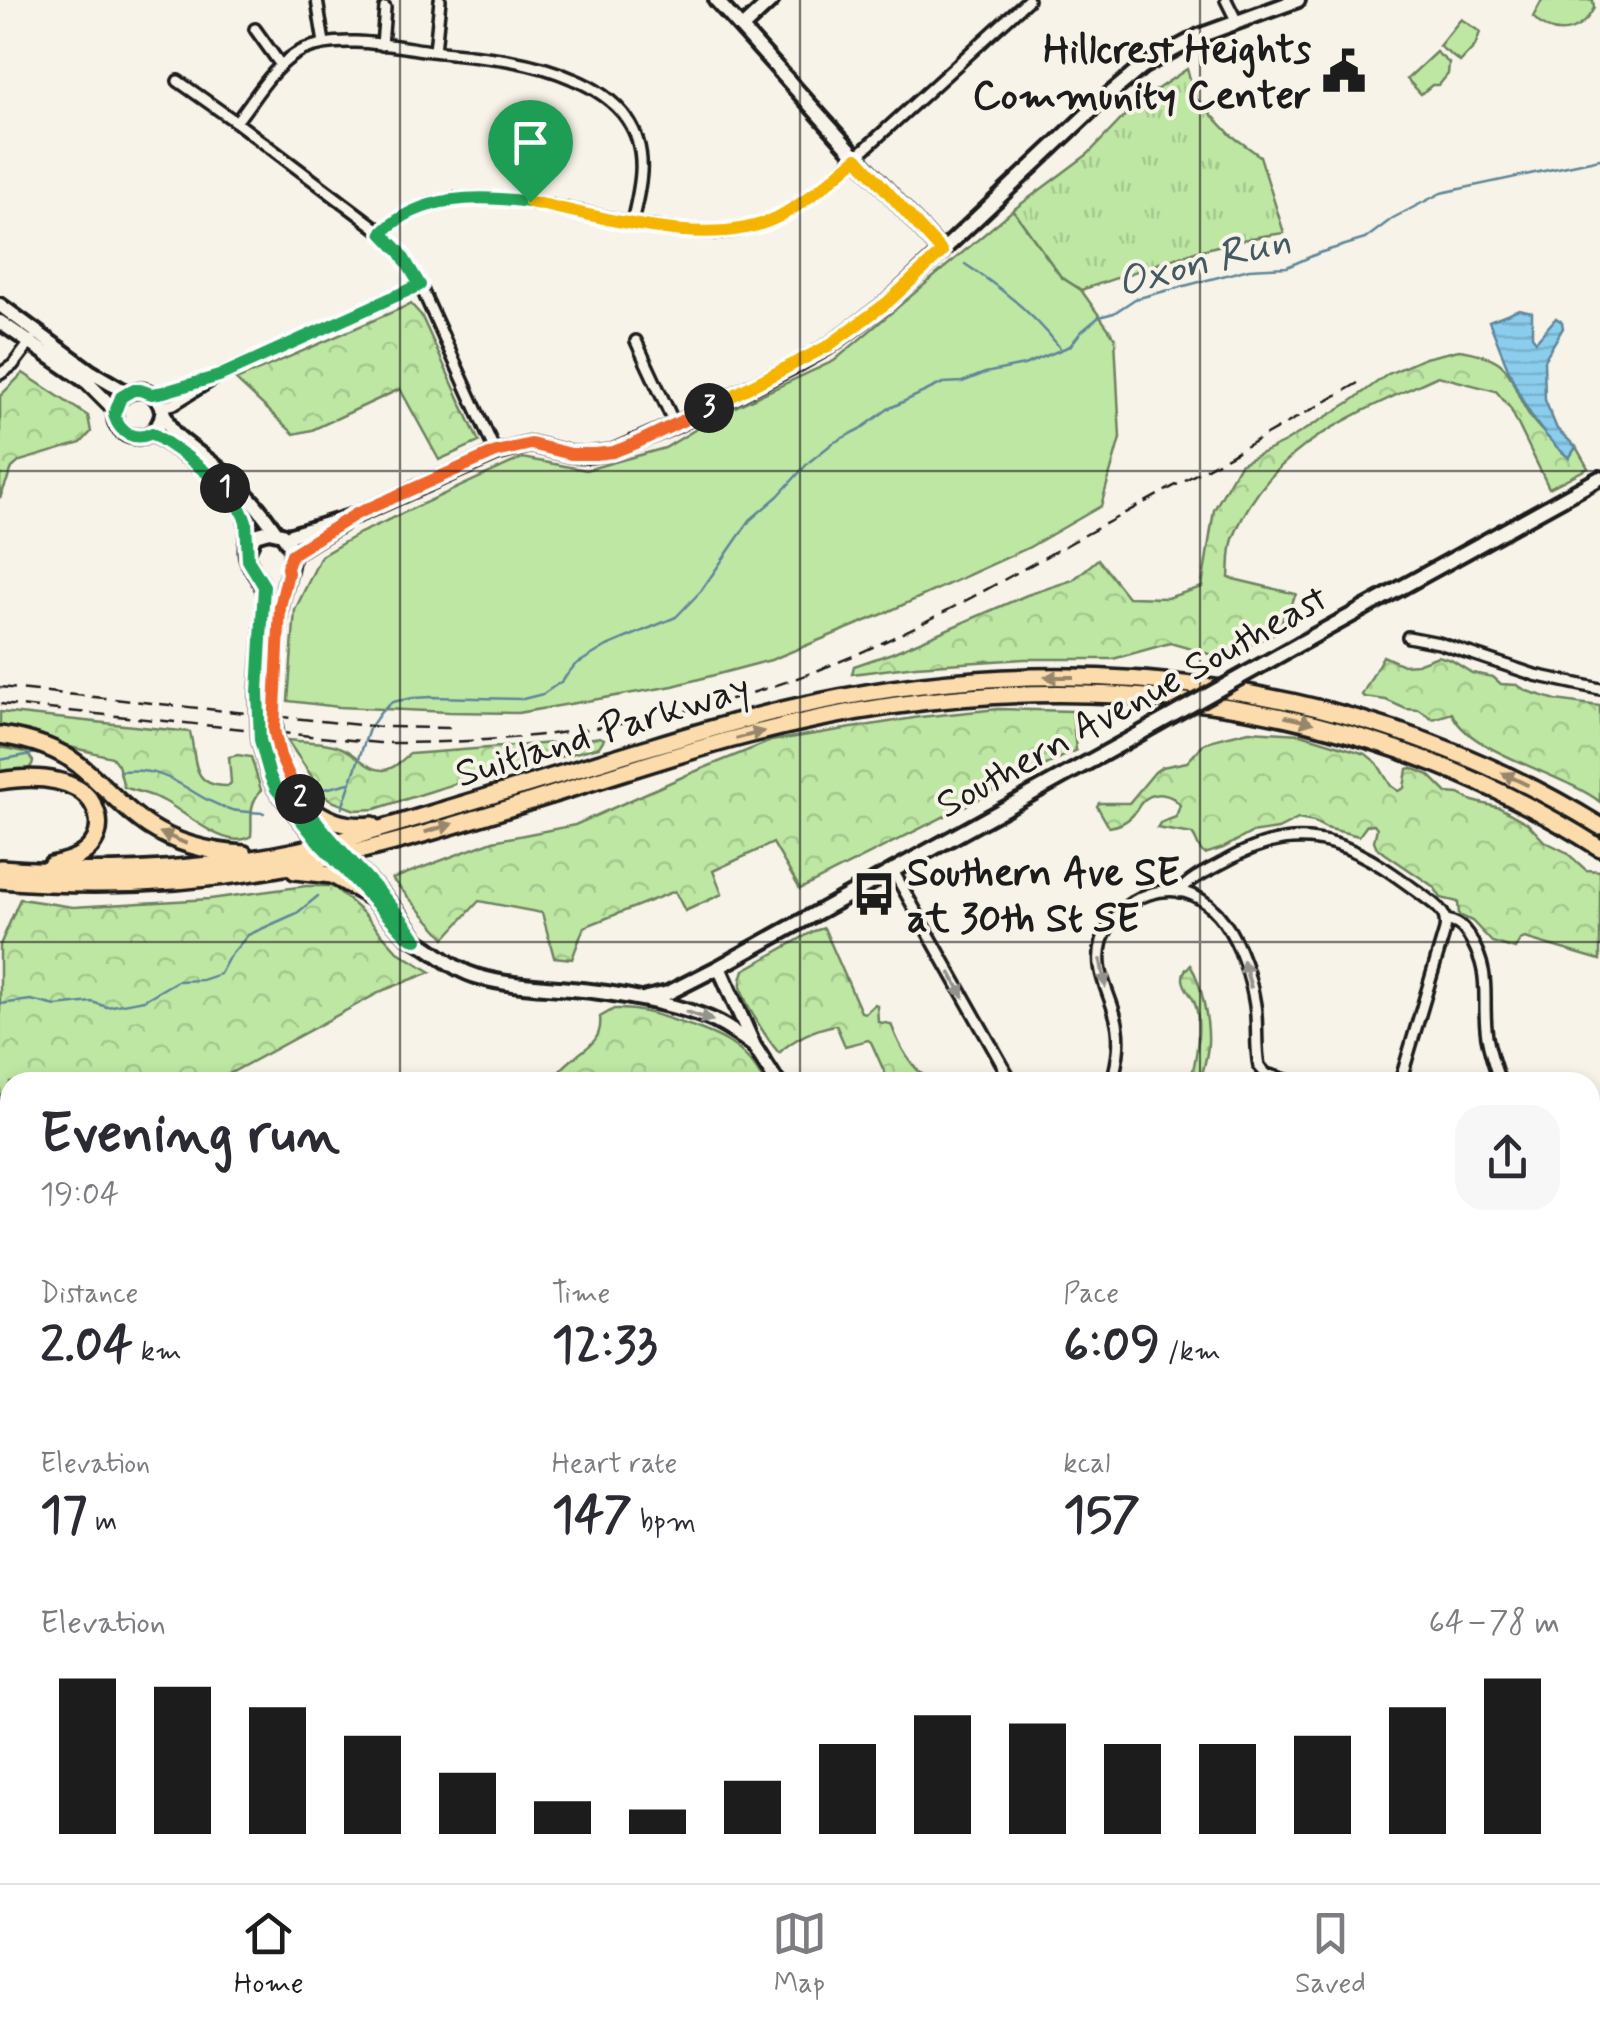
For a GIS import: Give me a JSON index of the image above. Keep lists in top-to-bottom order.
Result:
{
  "streets": {
    "highway": ["Suitland Parkway"],
    "main road": ["Southern Avenue Southeast"]
  },
  "water": ["Oxon Run"],
  "places": {
    "public building": ["Hillcrest Heights Community Center"],
    "bus stop": ["Southern Ave SE at 30th St SE"]
  },
  "page": {
    "pins": ["3", "1", "2"],
    "heading": ["Evening run", "19:04"],
    "stats": [
      ["Distance", "2.04 km"],
      ["Time", "12:33"],
      ["Pace", "6:09 /km"],
      ["Elevation", "17 m"],
      ["Heart rate", "147 bpm"],
      ["kcal", "157"]
    ],
    "chart": ["Elevation", "64–78 m"],
    "tabs": ["Home", "Map", "Saved"]
  }
}
